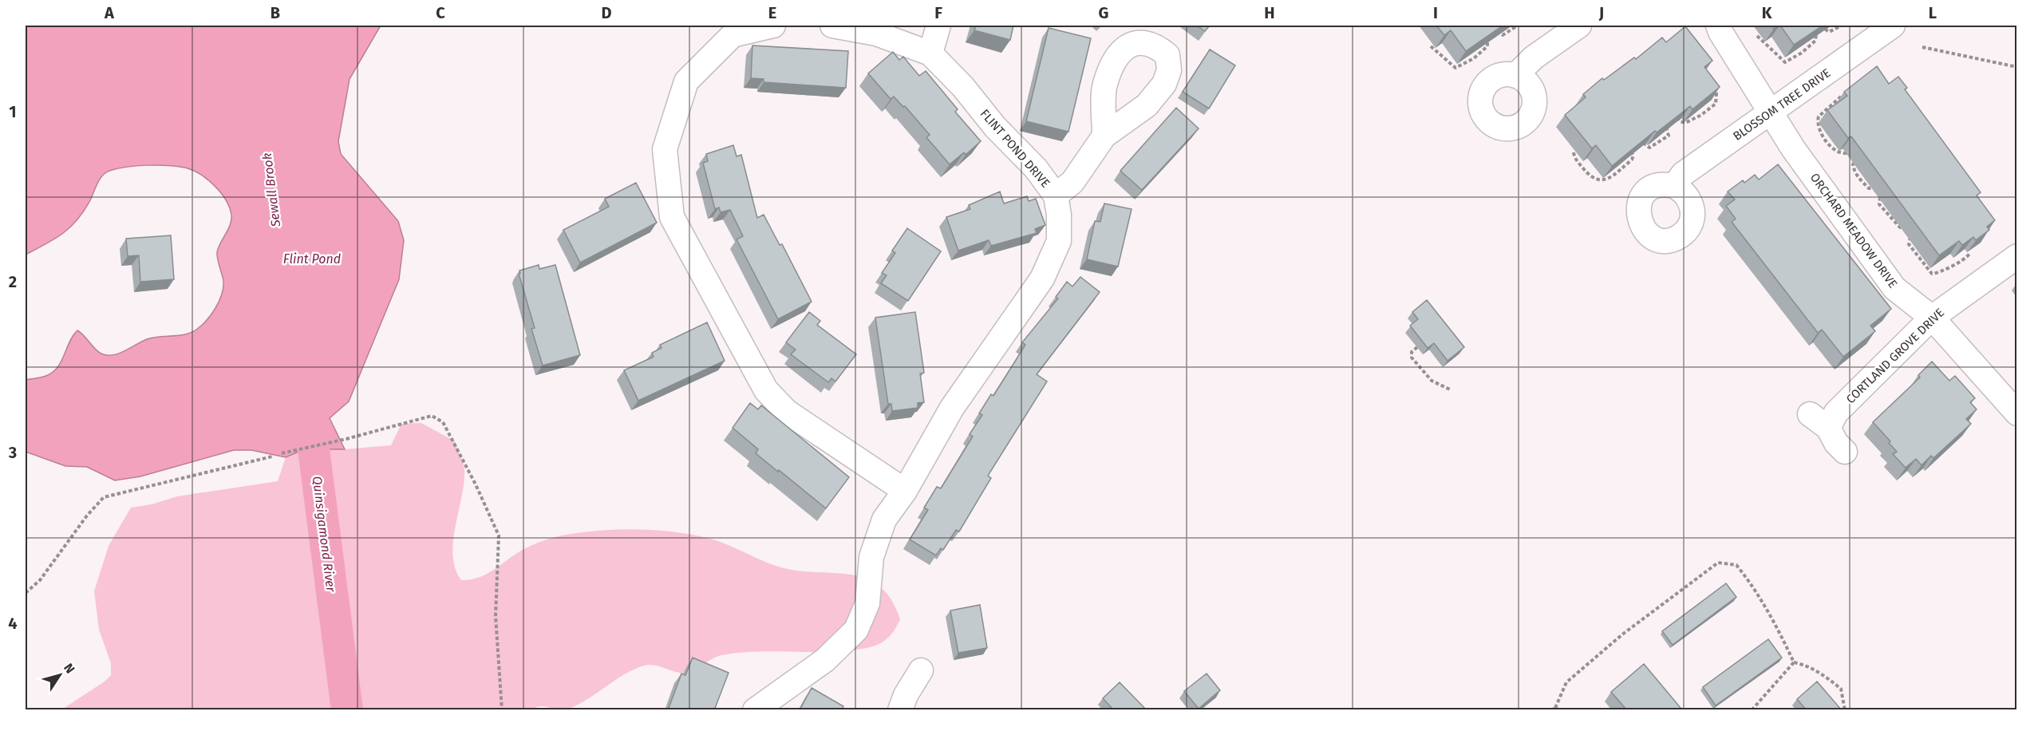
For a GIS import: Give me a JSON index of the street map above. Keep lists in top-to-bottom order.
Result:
{
  "streets": {
    "street": [
      "BLOSSOM TREE DRIVE",
      "FLINT POND DRIVE",
      "ORCHARD MEADOW DRIVE",
      "CORTLAND GROVE DRIVE"
    ]
  },
  "crossings": [
    ["BLOSSOM TREE DRIVE", "ORCHARD MEADOW DRIVE"],
    ["ORCHARD MEADOW DRIVE", "CORTLAND GROVE DRIVE"]
  ],
  "water": ["Sewall Brook", "Flint Pond", "Quinsigamond River"],
  "north": "top right",
  "grid": {
    "columns": [
      "A",
      "B",
      "C",
      "D",
      "E",
      "F",
      "G",
      "H",
      "I",
      "J",
      "K",
      "L"
    ],
    "rows": [
      "1",
      "2",
      "3",
      "4"
    ]
  }
}
